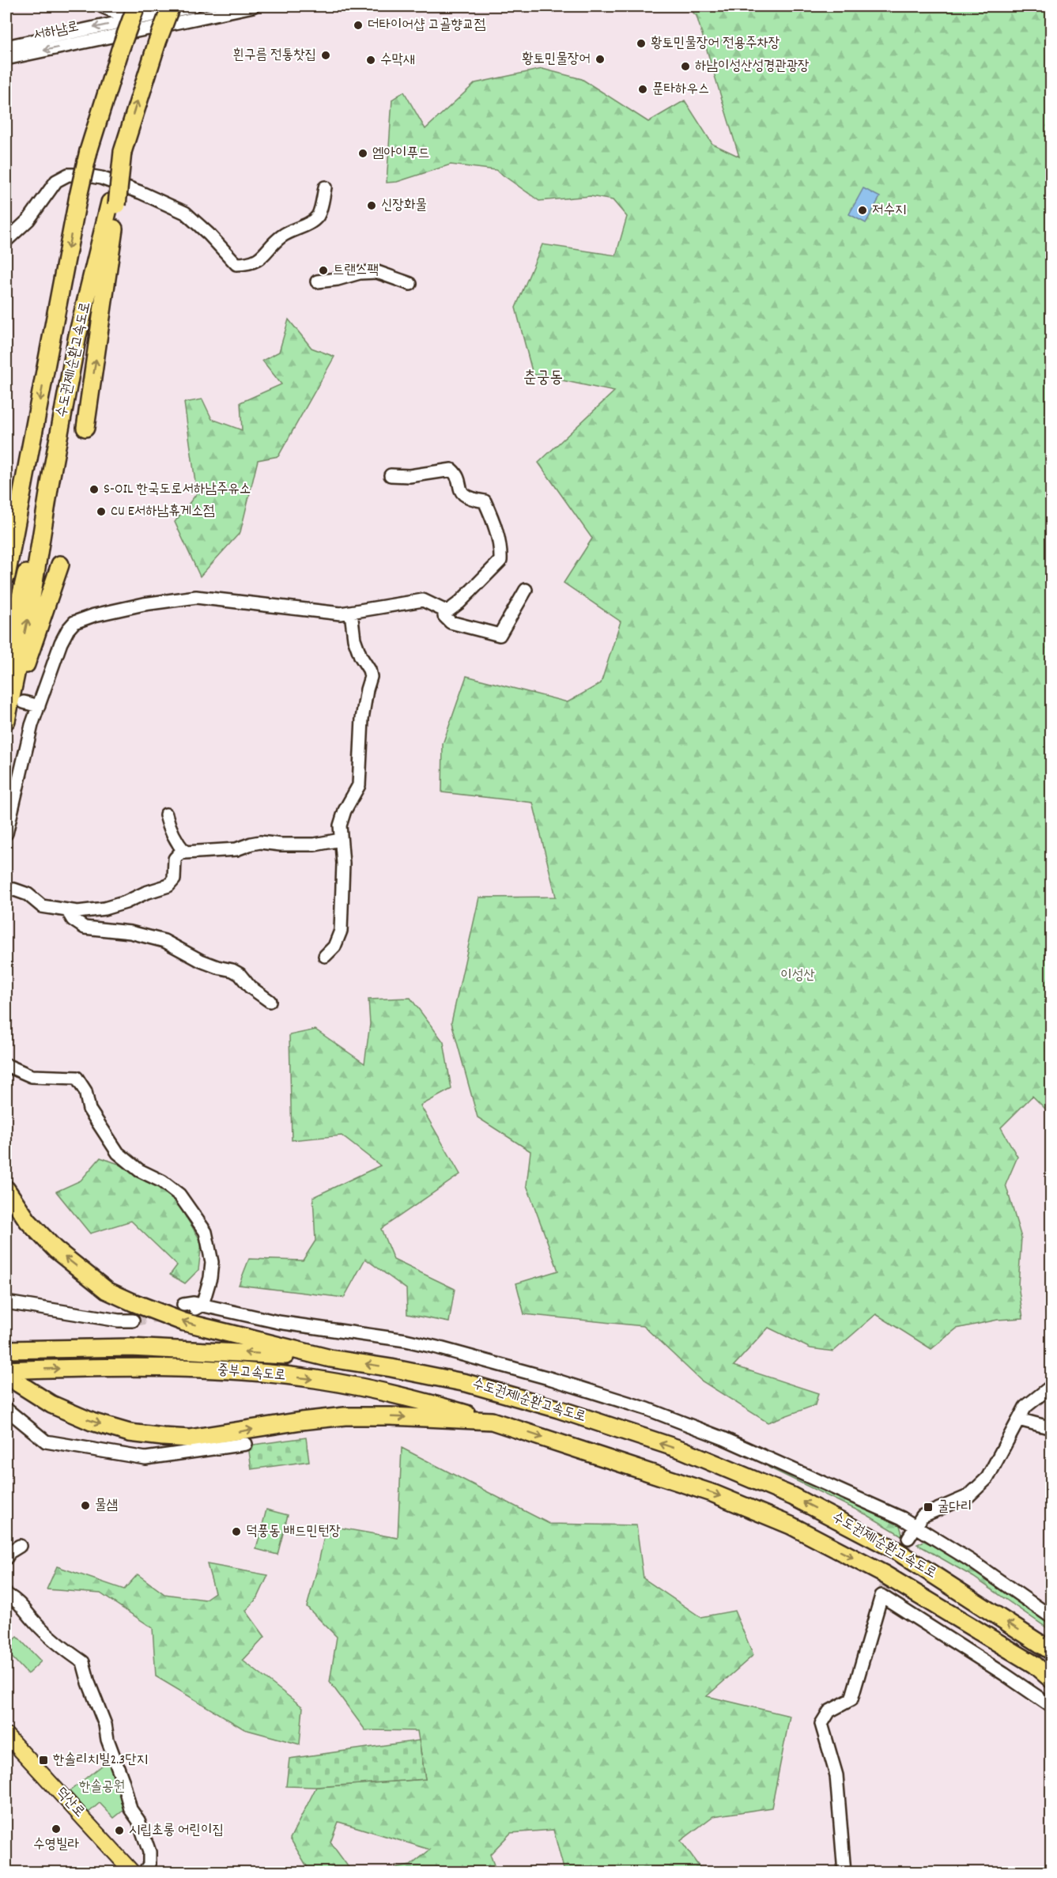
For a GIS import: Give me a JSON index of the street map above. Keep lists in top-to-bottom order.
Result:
{
  "streets": {
    "highway": ["수도권제1순환고속도로", "중부고속도로"],
    "main road": ["덕산로"],
    "street": ["서하남로"]
  },
  "crossings": [
    ["수도권제1순환고속도로", "중부고속도로"]
  ],
  "one_way": ["서하남로"],
  "districts": ["춘궁동"],
  "parks": ["이성산", "한솔공원"],
  "places": {
    "other": [
      "더타이어샵 고골향교점",
      "황토민물장어 전용주차장",
      "흰구름 전통찻집",
      "황토민물장어",
      "수막새",
      "하남이성산성경관광장",
      "푼타하우스",
      "엠아이푸드",
      "신장화물",
      "저수지",
      "트랜스팩",
      "S-OIL 한국도로서하남주유소",
      "CU E서하남휴게소점",
      "물샘",
      "덕풍동 배드민턴장",
      "수영빌라",
      "시립초롱 어린이집"
    ],
    "transit": ["굴다리", "한솔리치빌2.3단지"]
  }
}
